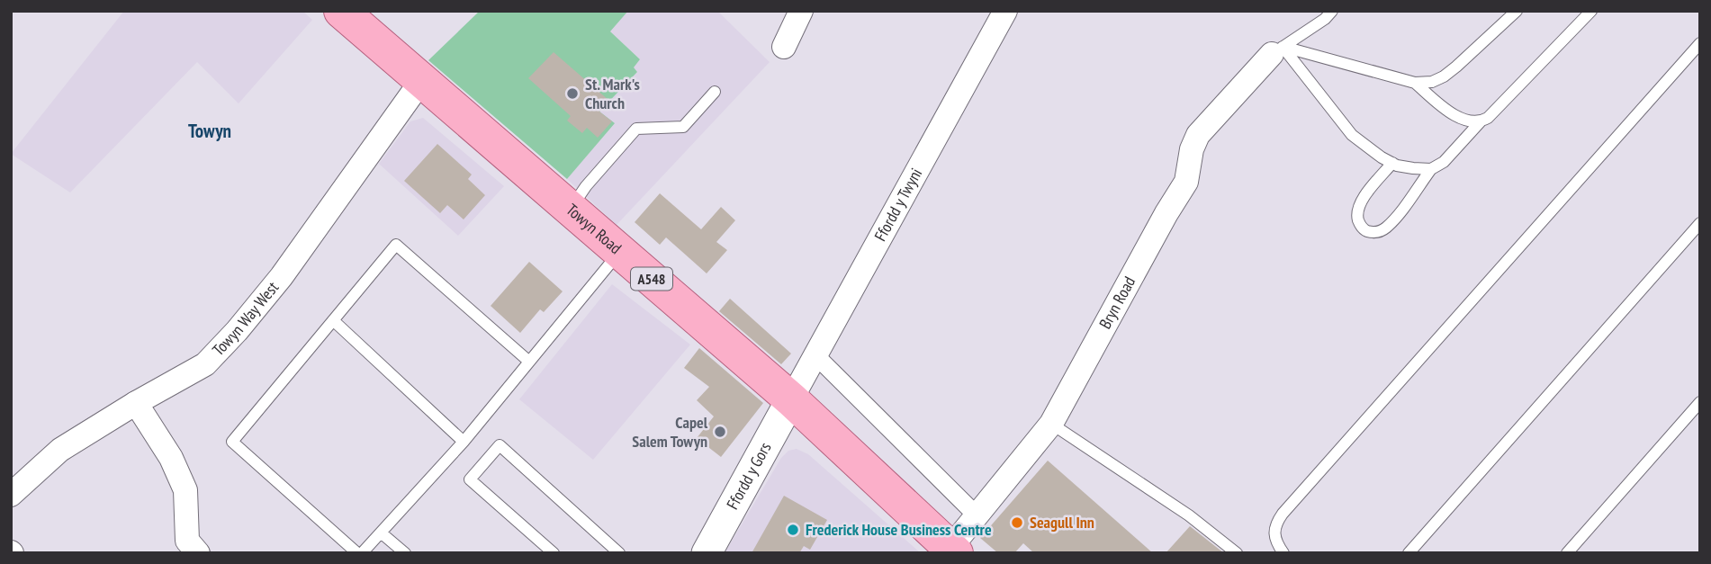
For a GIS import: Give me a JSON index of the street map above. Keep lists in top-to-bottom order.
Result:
{
  "streets": {
    "main road": ["Towyn Road", "A548"],
    "street": [
      "Ffordd y Twyni",
      "Bryn Road",
      "Towyn Way West",
      "Ffordd y Gors"
    ]
  },
  "crossings": [
    ["Ffordd y Twyni", "Towyn Road"],
    ["Ffordd y Twyni", "Ffordd y Gors"],
    ["Towyn Road", "Bryn Road"],
    ["Towyn Road", "Towyn Way West"],
    ["Towyn Road", "Ffordd y Gors"]
  ],
  "districts": ["Towyn"],
  "places": [
    "St. Mark's Church",
    "Capel Salem Towyn",
    "Seagull Inn",
    "Frederick House Business Centre"
  ]
}
